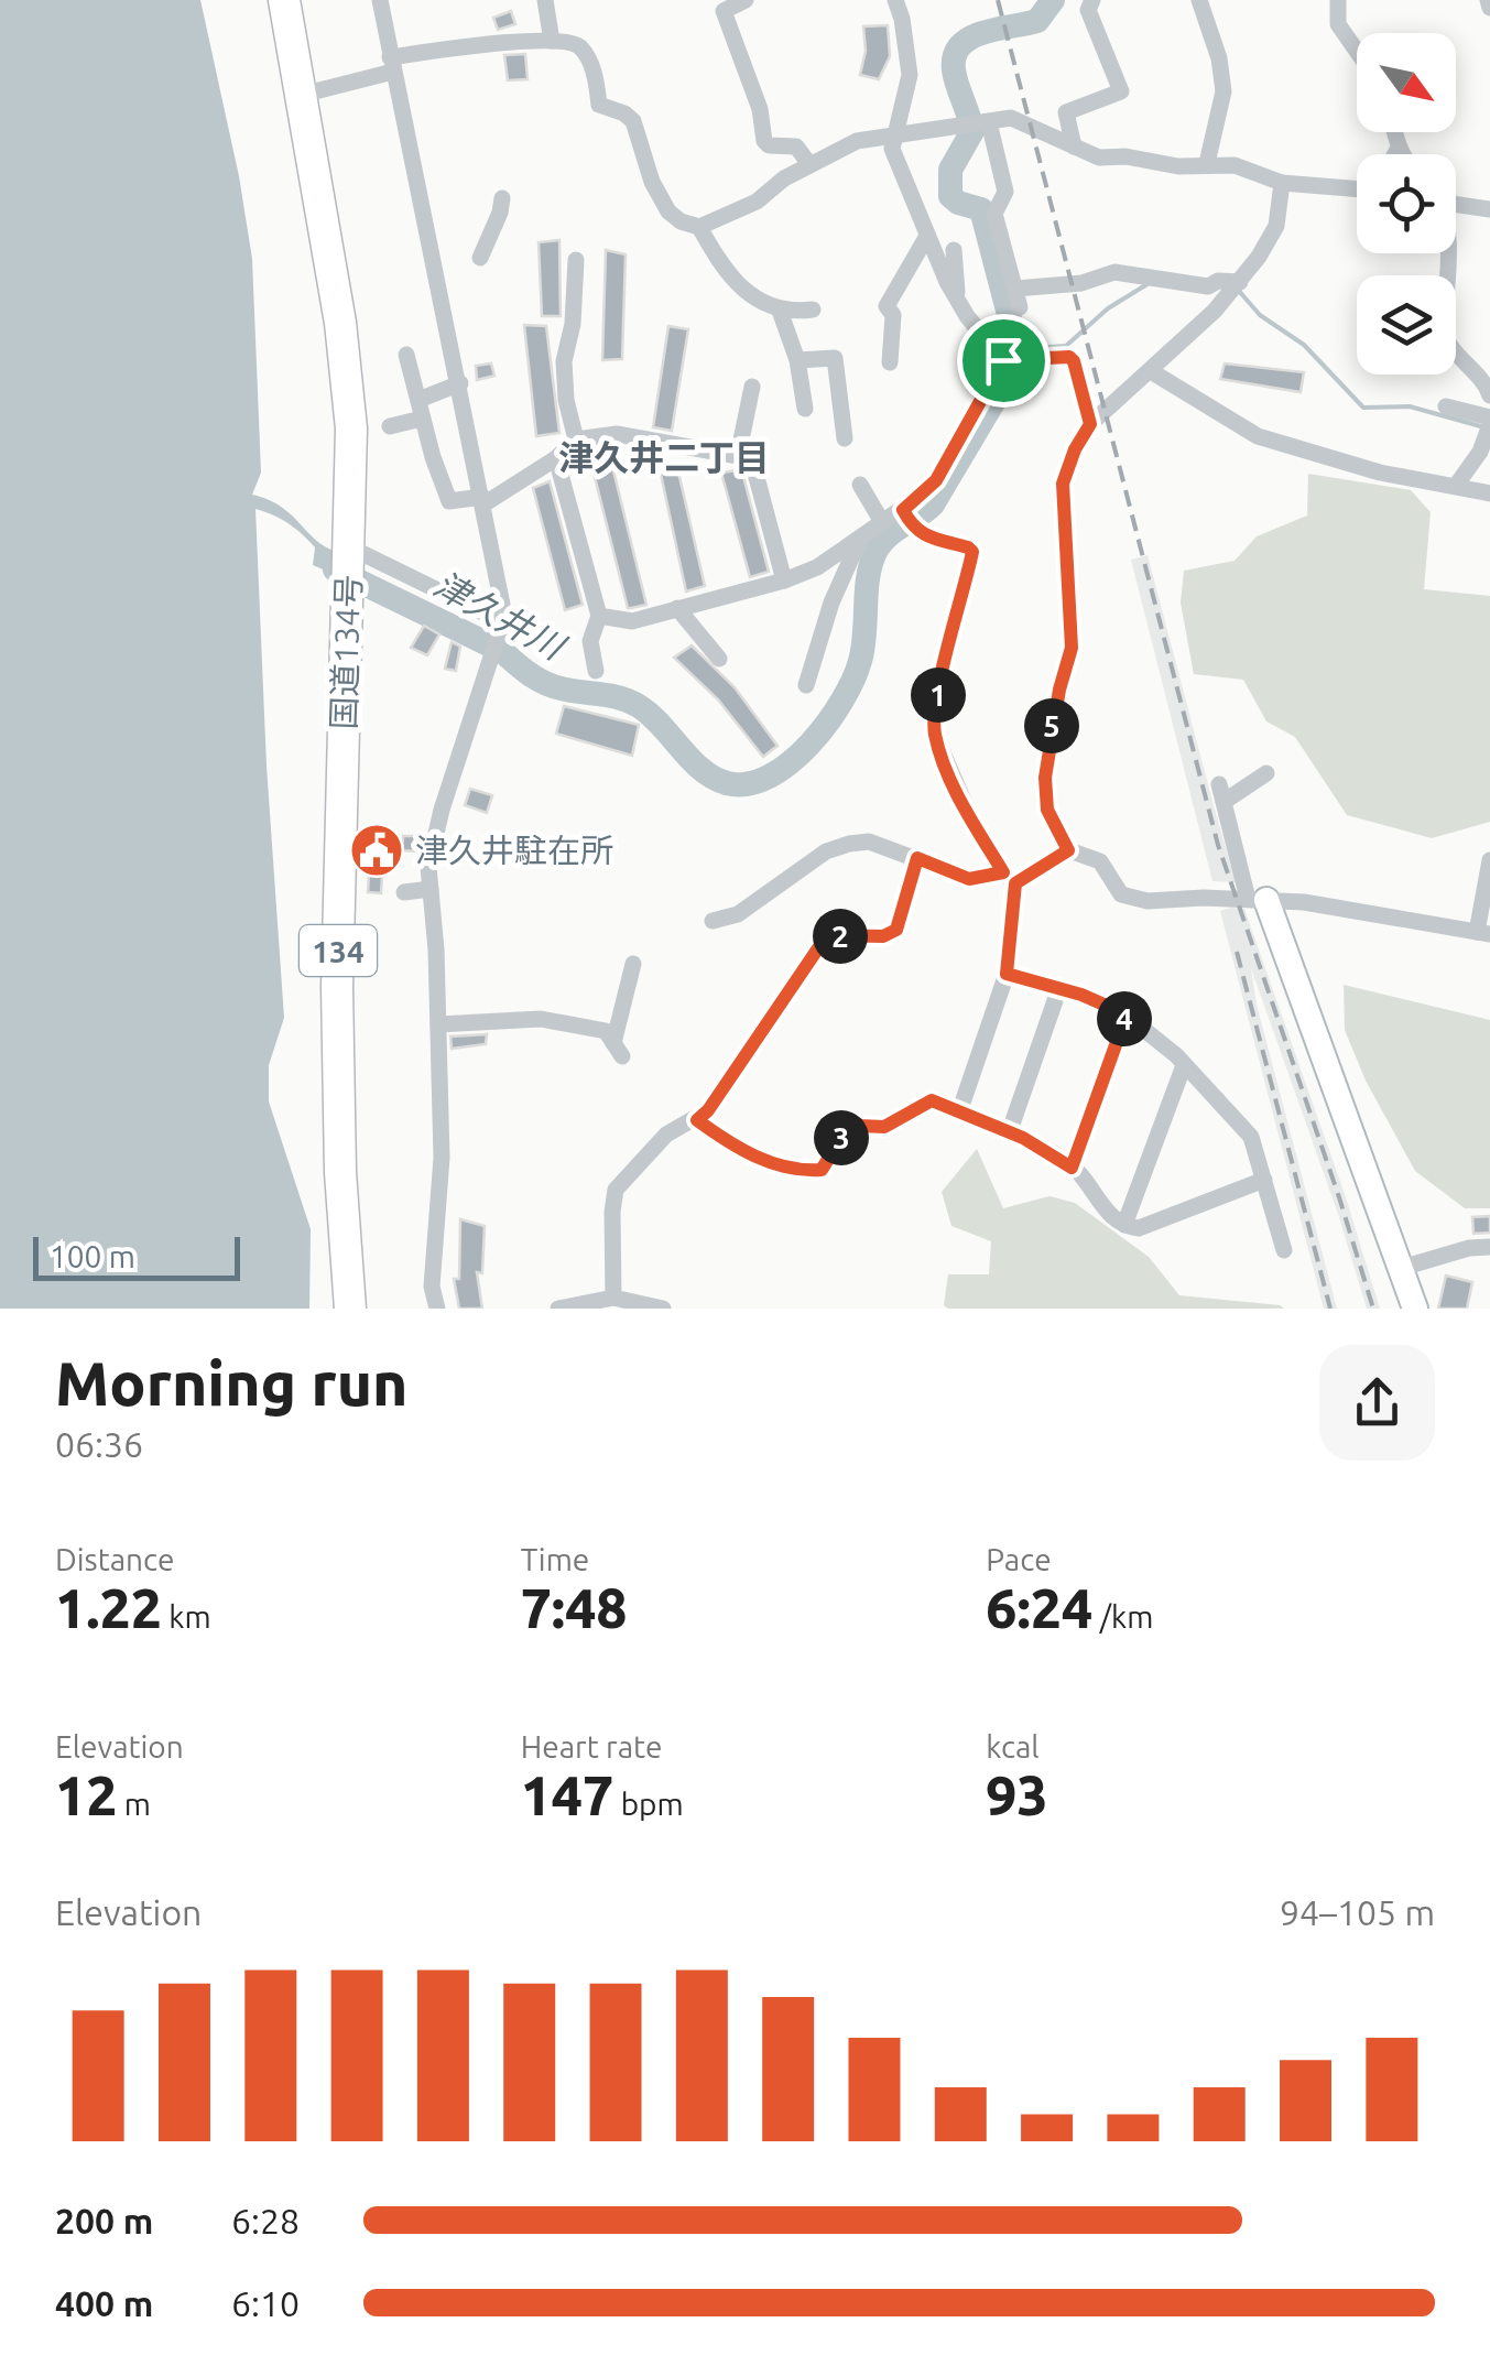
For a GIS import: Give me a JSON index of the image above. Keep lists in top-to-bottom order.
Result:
{
  "streets": {
    "highway": ["国道134号", "134"]
  },
  "districts": ["津久井二丁目"],
  "water": ["津久井川"],
  "places": {
    "public building": ["津久井駐在所"]
  },
  "scale_bar": "100 m",
  "north": "bottom right",
  "page": {
    "pins": [
      "1",
      "5",
      "2",
      "4",
      "3"
    ],
    "scale": "100 m",
    "heading": ["Morning run", "06:36"],
    "stats": [
      ["Distance", "1.22 km"],
      ["Time", "7:48"],
      ["Pace", "6:24 /km"],
      ["Elevation", "12 m"],
      ["Heart rate", "147 bpm"],
      ["kcal", "93"]
    ],
    "chart": ["Elevation", "94–105 m"],
    "list": [
      {
        "name": "200 m",
        "note": "6:28"
      },
      {
        "name": "400 m",
        "note": "6:10"
      }
    ]
  }
}
